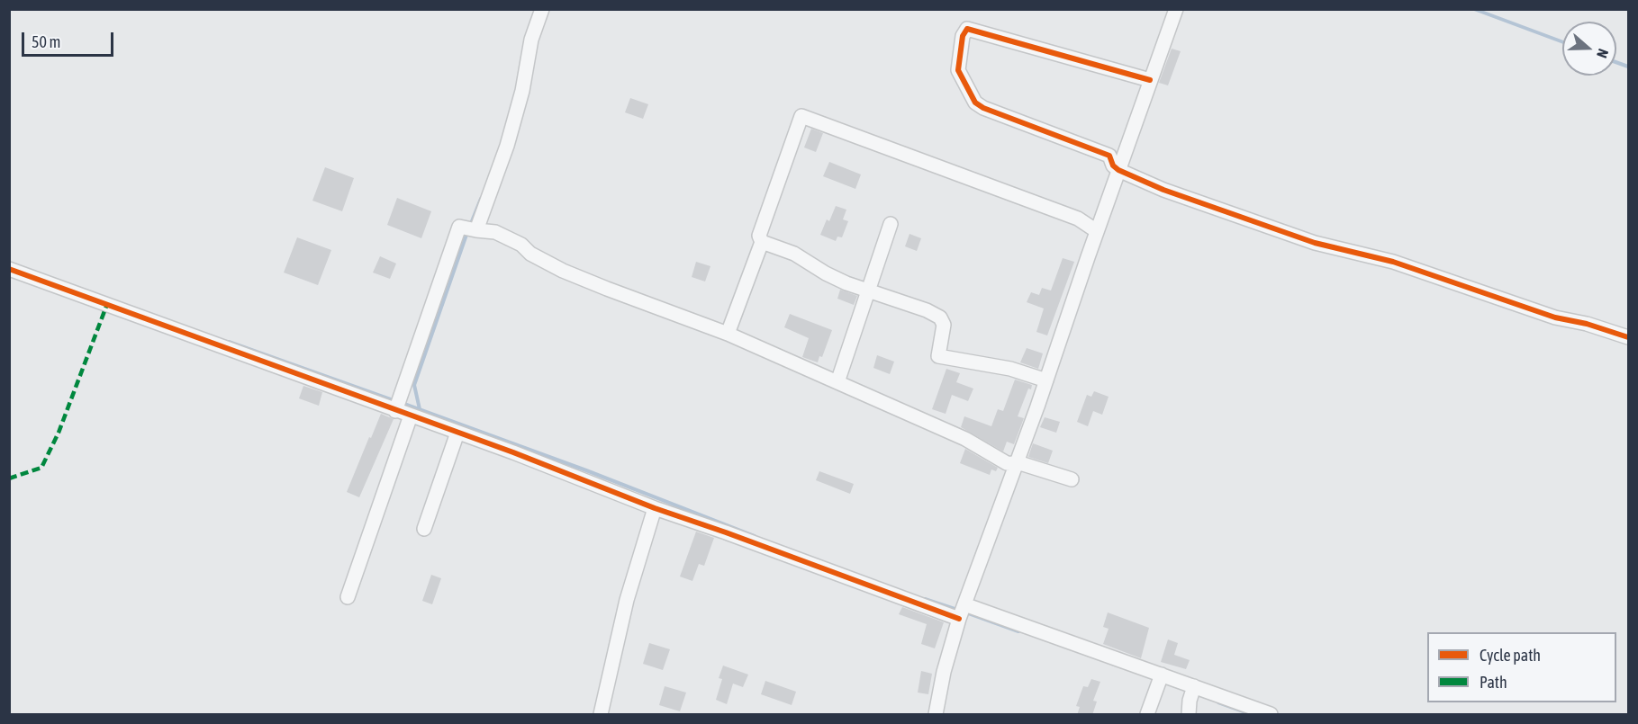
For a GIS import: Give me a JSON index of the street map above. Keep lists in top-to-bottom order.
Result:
{
  "legend": ["Cycle path", "Path"],
  "scale_bar": "50 m",
  "north": "right"
}
